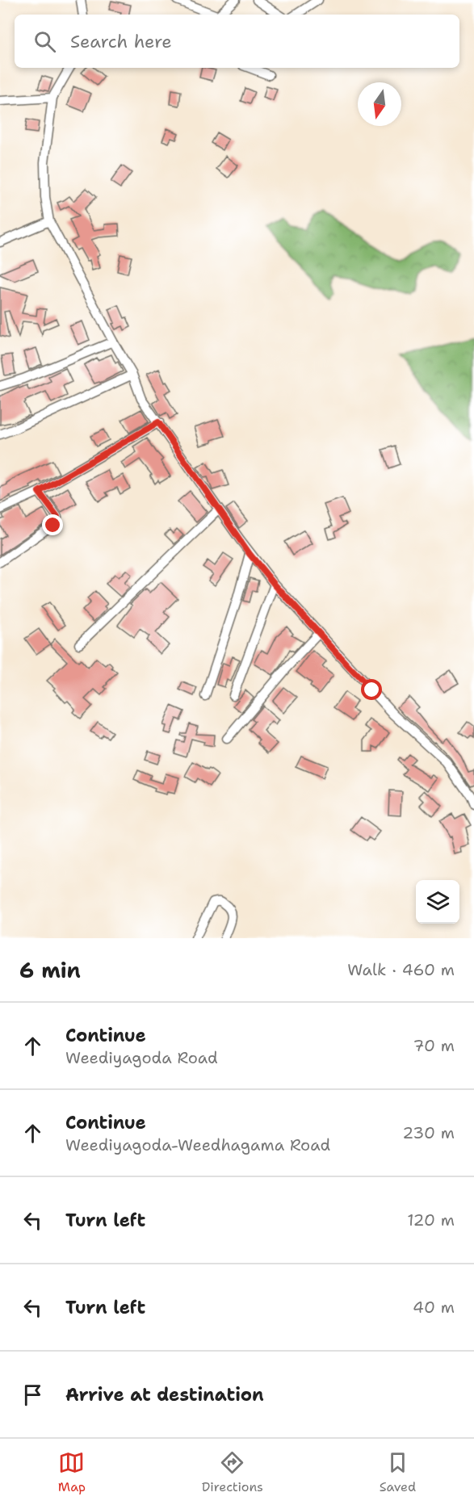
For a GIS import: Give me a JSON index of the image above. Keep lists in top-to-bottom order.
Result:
{
  "north": "bottom",
  "page": {
    "search": "Search here",
    "heading": ["6 min", "Walk · 460 m"],
    "list": [
      ["Continue", "Weediyagoda Road", "70 m"],
      ["Continue", "Weediyagoda-Weedhagama Road", "230 m"],
      ["Turn left", "120 m"],
      ["Turn left", "40 m"],
      "Arrive at destination"
    ],
    "nav": ["Map", "Directions", "Saved"]
  }
}
